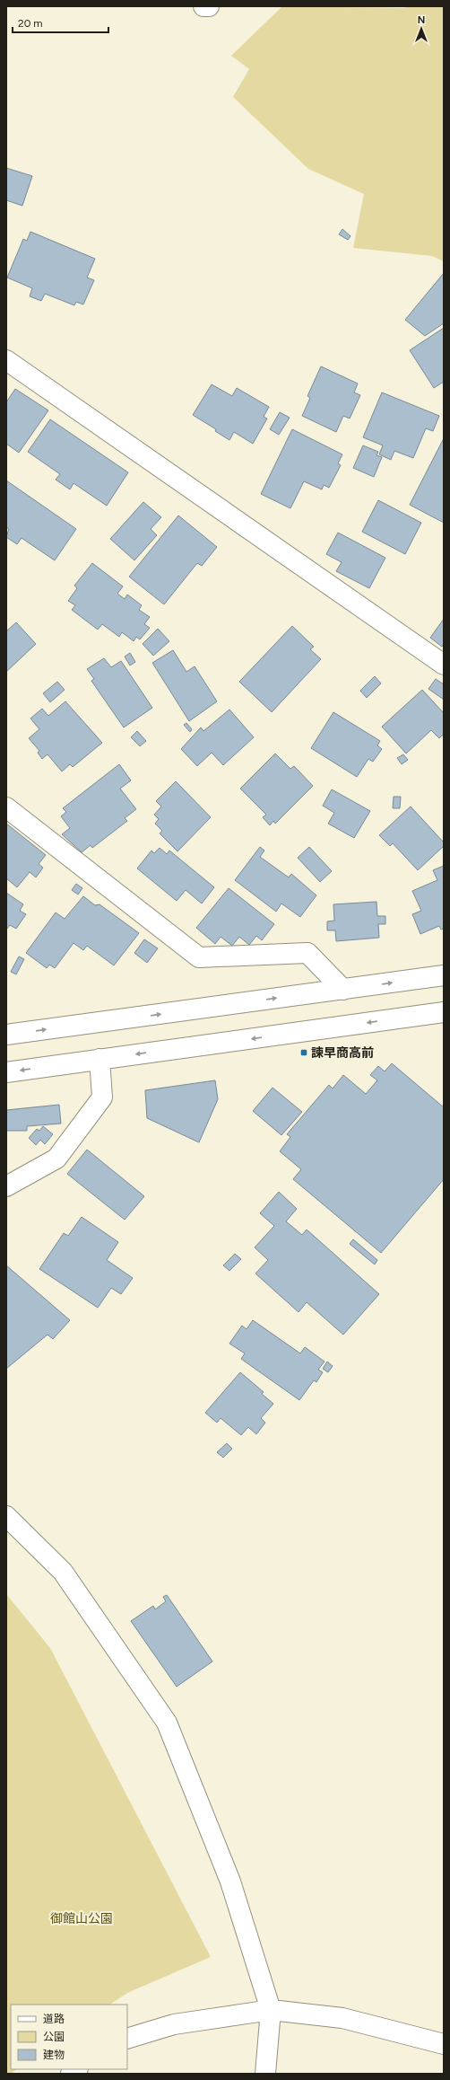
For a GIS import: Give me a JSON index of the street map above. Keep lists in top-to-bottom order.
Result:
{
  "parks": ["御館山公園"],
  "places": {
    "transit": ["諫早商高前"]
  },
  "legend": ["道路", "公園", "建物"],
  "scale_bar": "20 m",
  "north": "top"
}
